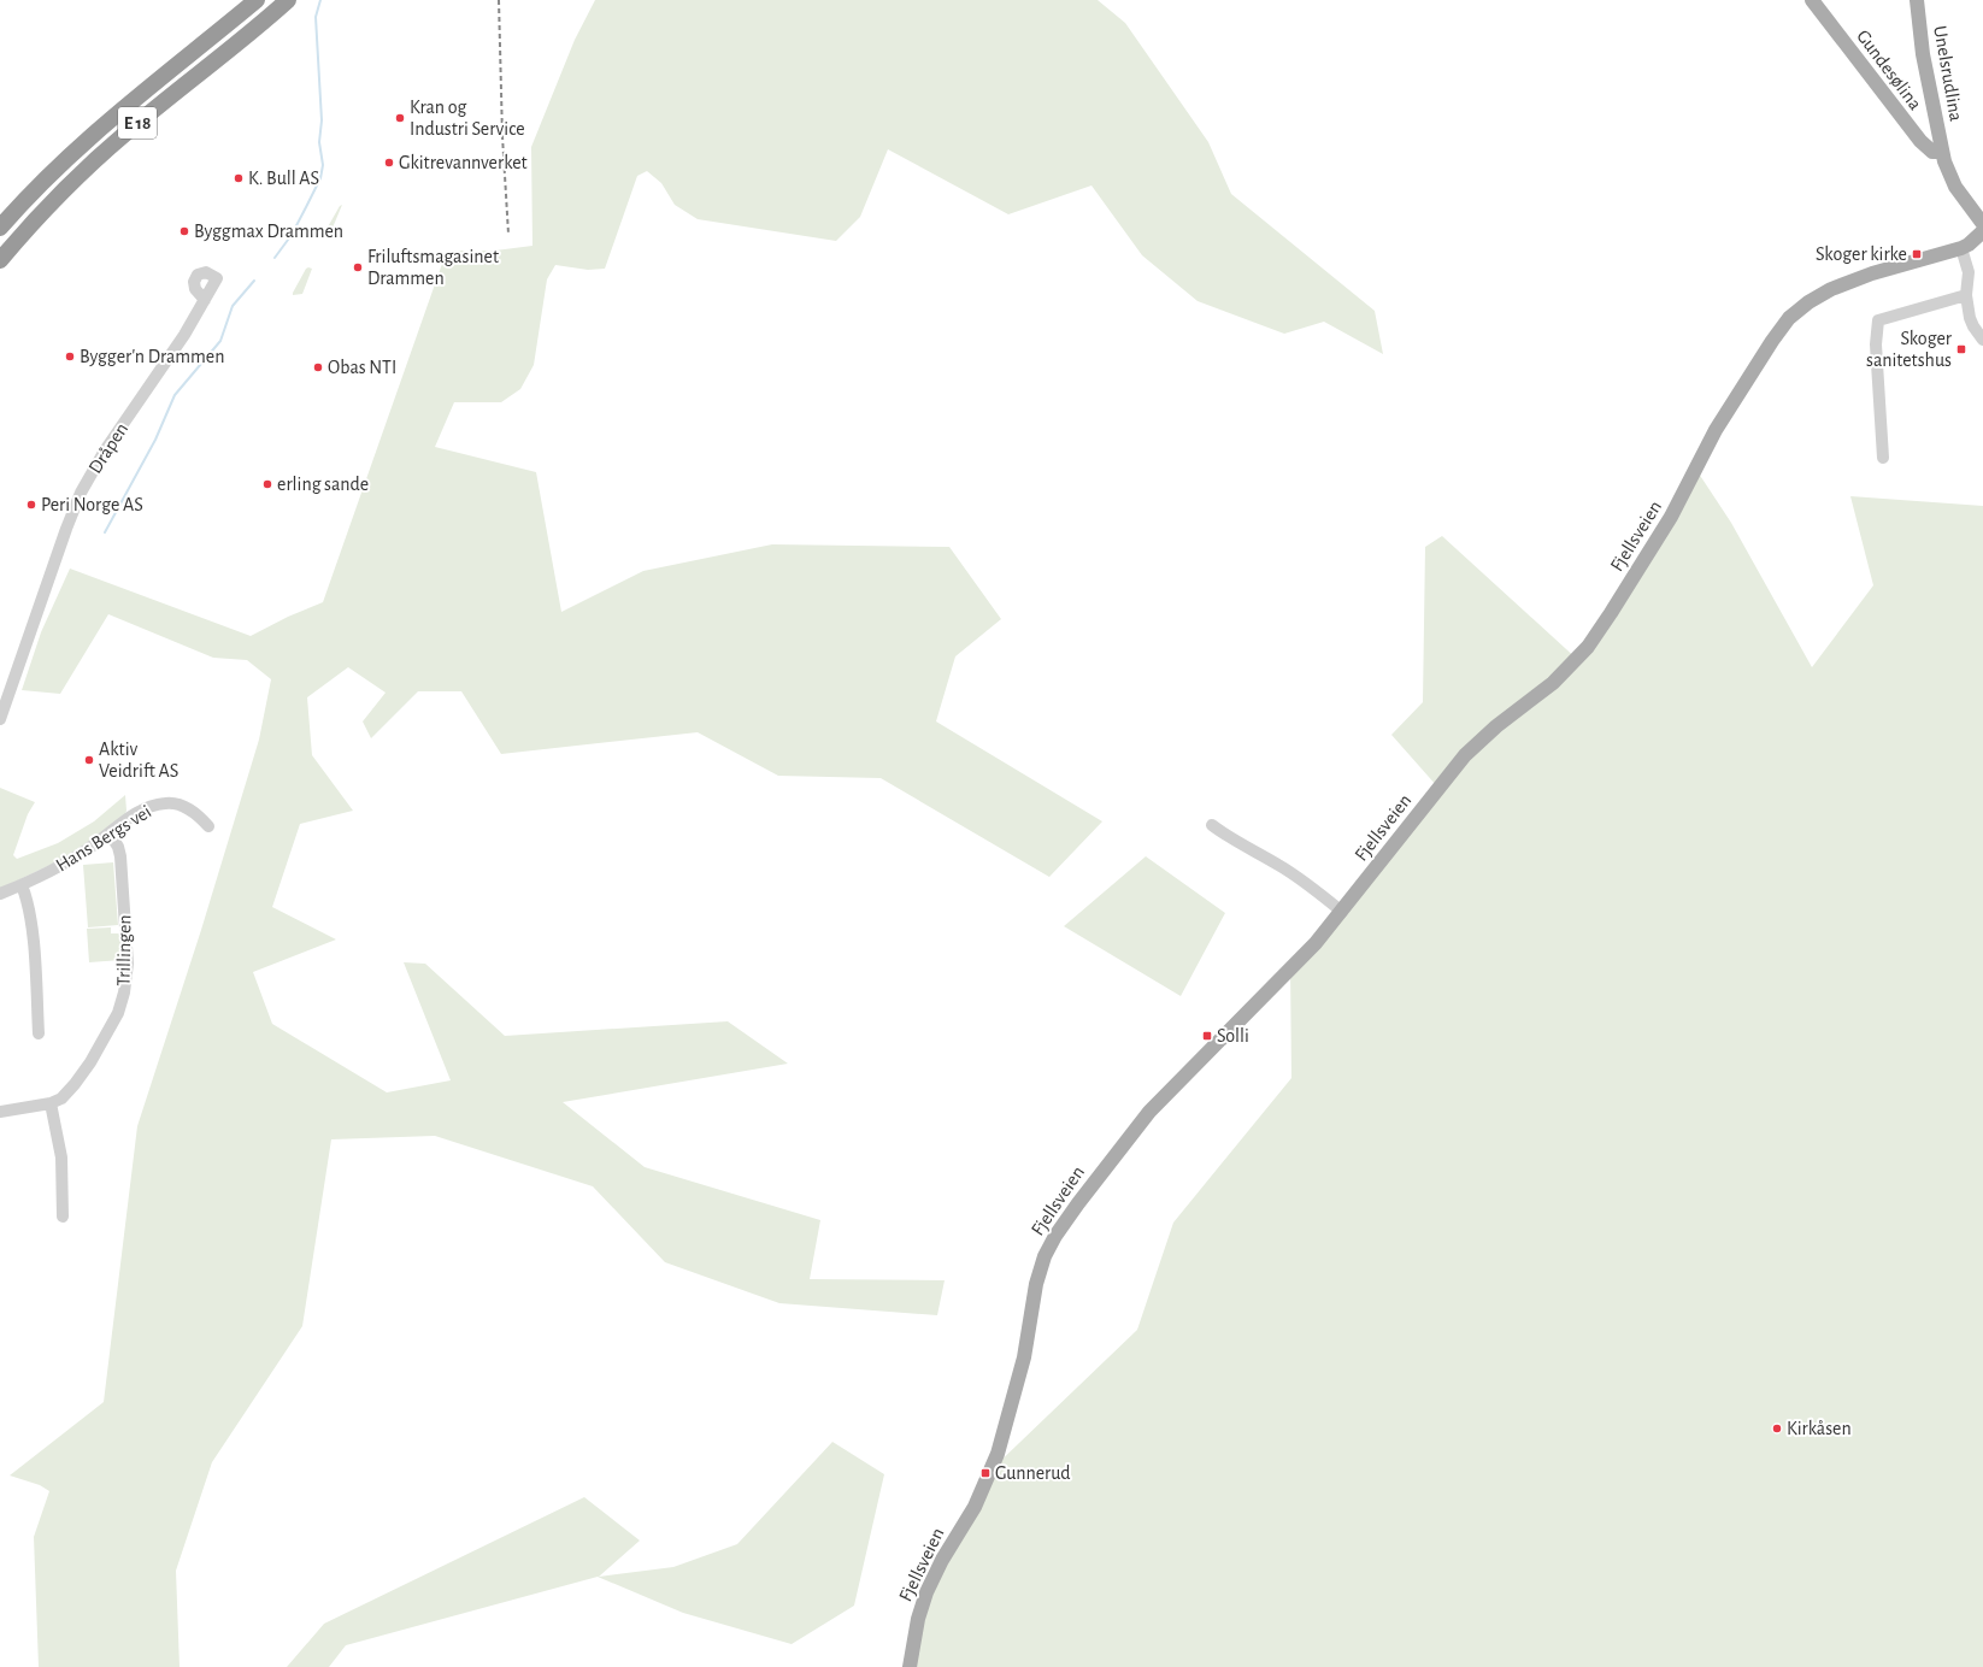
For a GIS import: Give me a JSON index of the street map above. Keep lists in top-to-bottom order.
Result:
{
  "streets": {
    "highway": ["E 18"],
    "main road": ["Gundesølina", "Unelsrudlina", "Fjellsveien"],
    "street": ["Dråpen", "Hans Bergs vei", "Trillingen"]
  },
  "crossings": [
    ["Gundesølina", "Unelsrudlina"],
    ["Hans Bergs vei", "Trillingen"]
  ],
  "places": {
    "other": [
      "Kran og Industri Service",
      "Gkitrevannverket",
      "K. Bull AS",
      "Byggmax Drammen",
      "Friluftsmagasinet Drammen",
      "Bygger'n Drammen",
      "Obas NTI",
      "erling sande",
      "Peri Norge AS",
      "Aktiv Veidrift AS",
      "Kirkåsen"
    ],
    "transit": [
      "Skoger kirke",
      "Skoger sanitetshus",
      "Solli",
      "Gunnerud"
    ]
  }
}
